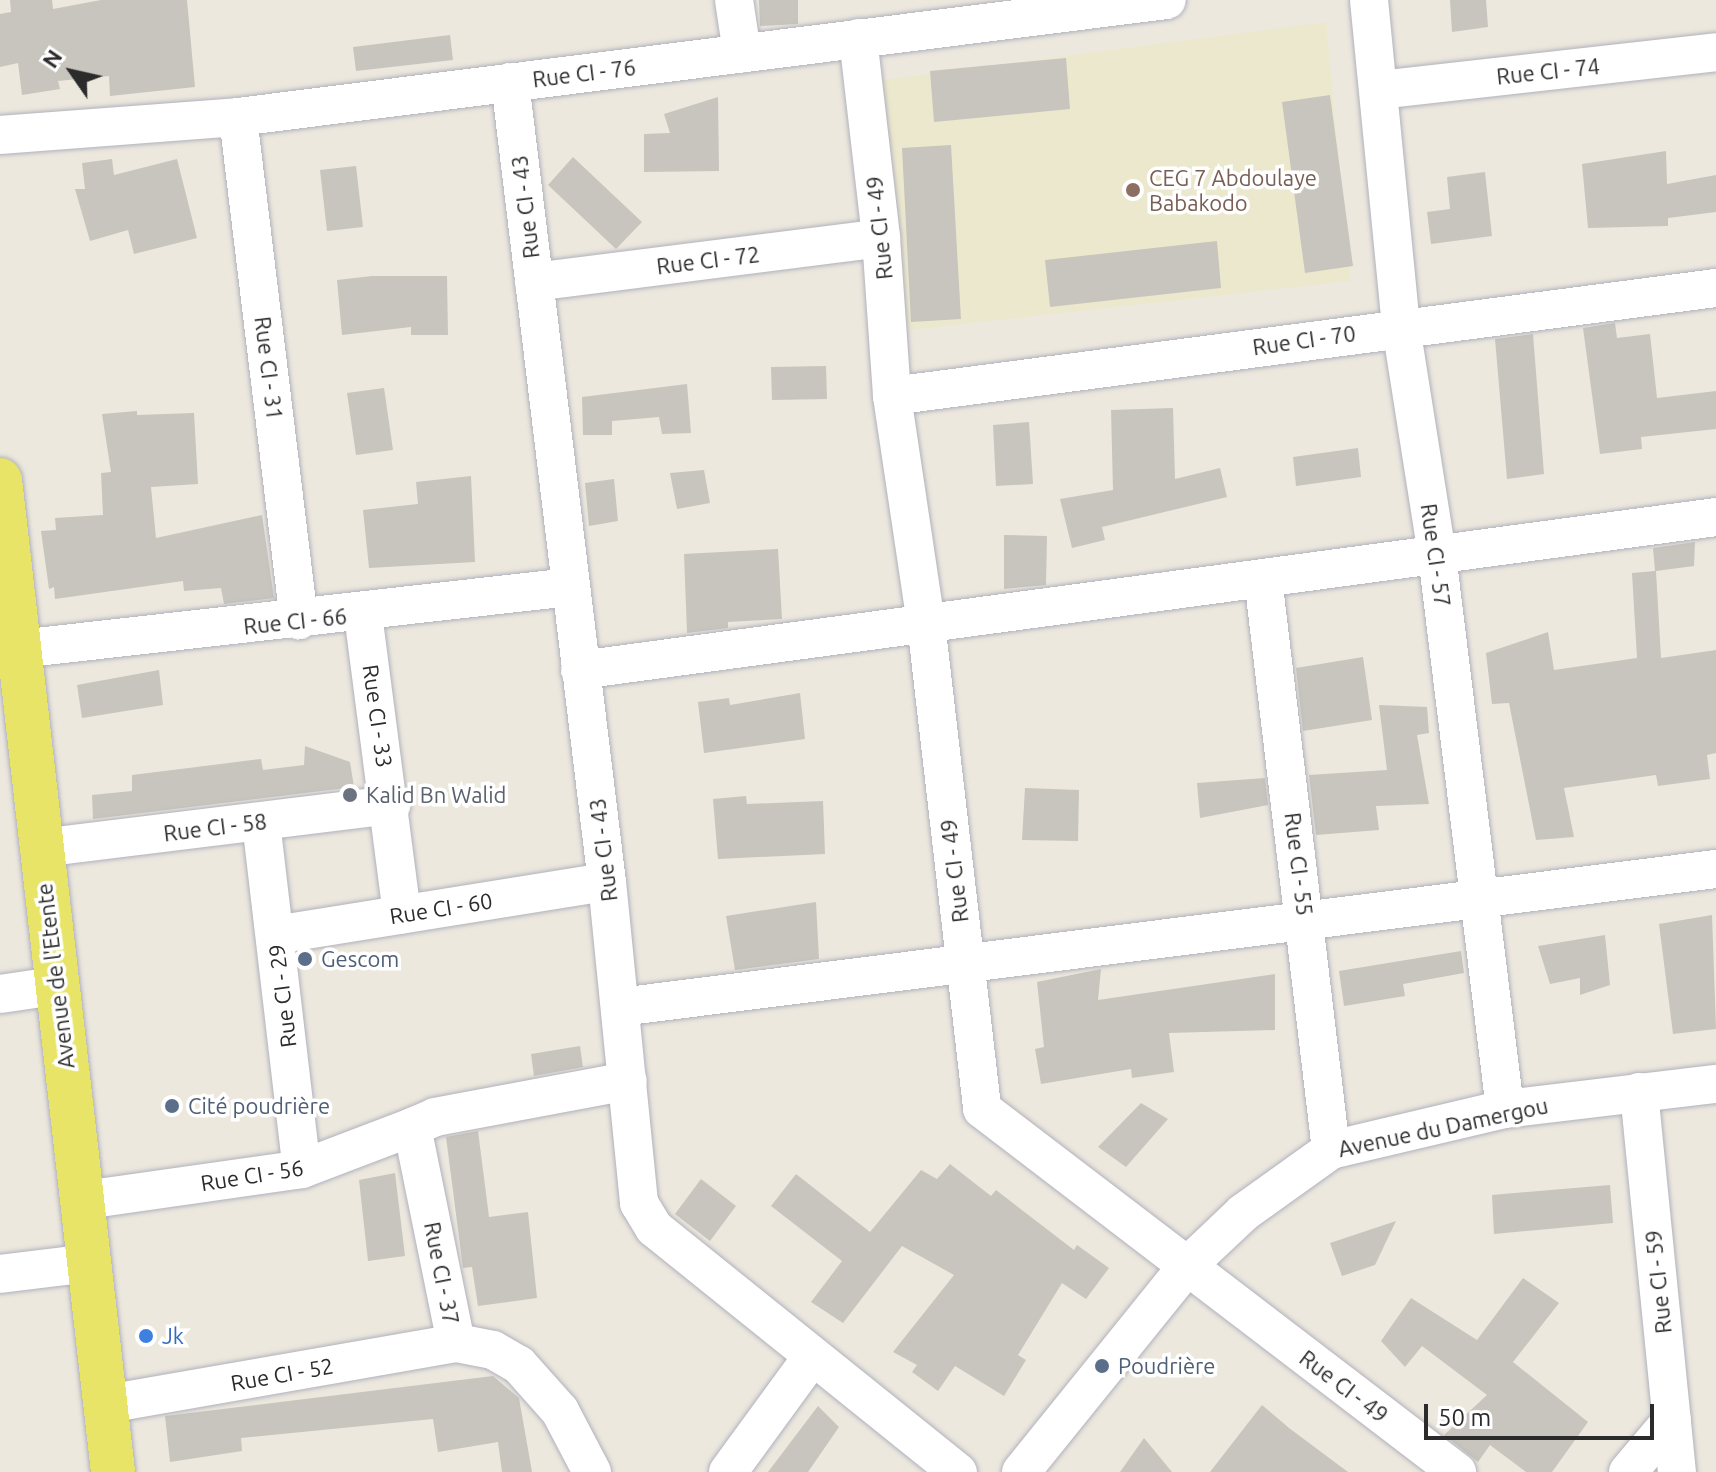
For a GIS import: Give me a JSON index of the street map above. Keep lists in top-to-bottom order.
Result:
{
  "streets": {
    "main road": ["Avenue de l'Etente"],
    "street": [
      "Rue CI - 74",
      "Rue CI - 76",
      "Rue CI - 43",
      "Rue CI - 49",
      "Rue CI - 72",
      "Rue CI - 70",
      "Rue CI - 31",
      "Rue CI - 57",
      "Rue CI - 66",
      "Rue CI - 33",
      "Rue CI - 58",
      "Rue CI - 55",
      "Rue CI - 60",
      "Rue CI - 29",
      "Avenue du Damergou",
      "Rue CI - 56",
      "Rue CI - 37",
      "Rue CI - 59",
      "Rue CI - 52"
    ]
  },
  "crossings": [
    ["Rue CI - 74", "Rue CI - 57"],
    ["Rue CI - 76", "Rue CI - 43"],
    ["Rue CI - 76", "Rue CI - 49"],
    ["Rue CI - 76", "Rue CI - 31"],
    ["Rue CI - 43", "Rue CI - 72"],
    ["Rue CI - 43", "Rue CI - 66"],
    ["Rue CI - 43", "Rue CI - 60"],
    ["Rue CI - 43", "Rue CI - 56"],
    ["Rue CI - 49", "Rue CI - 72"],
    ["Rue CI - 49", "Rue CI - 70"],
    ["Rue CI - 49", "Avenue du Damergou"],
    ["Rue CI - 70", "Rue CI - 57"],
    ["Rue CI - 31", "Rue CI - 66"],
    ["Rue CI - 57", "Avenue du Damergou"],
    ["Rue CI - 66", "Rue CI - 33"],
    ["Rue CI - 66", "Avenue de l'Etente"],
    ["Rue CI - 33", "Rue CI - 58"],
    ["Rue CI - 33", "Rue CI - 60"],
    ["Rue CI - 58", "Avenue de l'Etente"],
    ["Rue CI - 58", "Rue CI - 29"],
    ["Rue CI - 55", "Avenue du Damergou"],
    ["Rue CI - 60", "Rue CI - 29"],
    ["Avenue de l'Etente", "Rue CI - 56"],
    ["Avenue de l'Etente", "Rue CI - 52"],
    ["Rue CI - 29", "Rue CI - 56"],
    ["Avenue du Damergou", "Rue CI - 59"],
    ["Rue CI - 56", "Rue CI - 37"],
    ["Rue CI - 37", "Rue CI - 52"]
  ],
  "places": [
    "CEG 7 Abdoulaye Babakodo",
    "Kalid Bn Walid",
    "Gescom",
    "Cité poudrière",
    "Jk",
    "Poudrière"
  ],
  "scale_bar": "50 m",
  "north": "top left"
}
